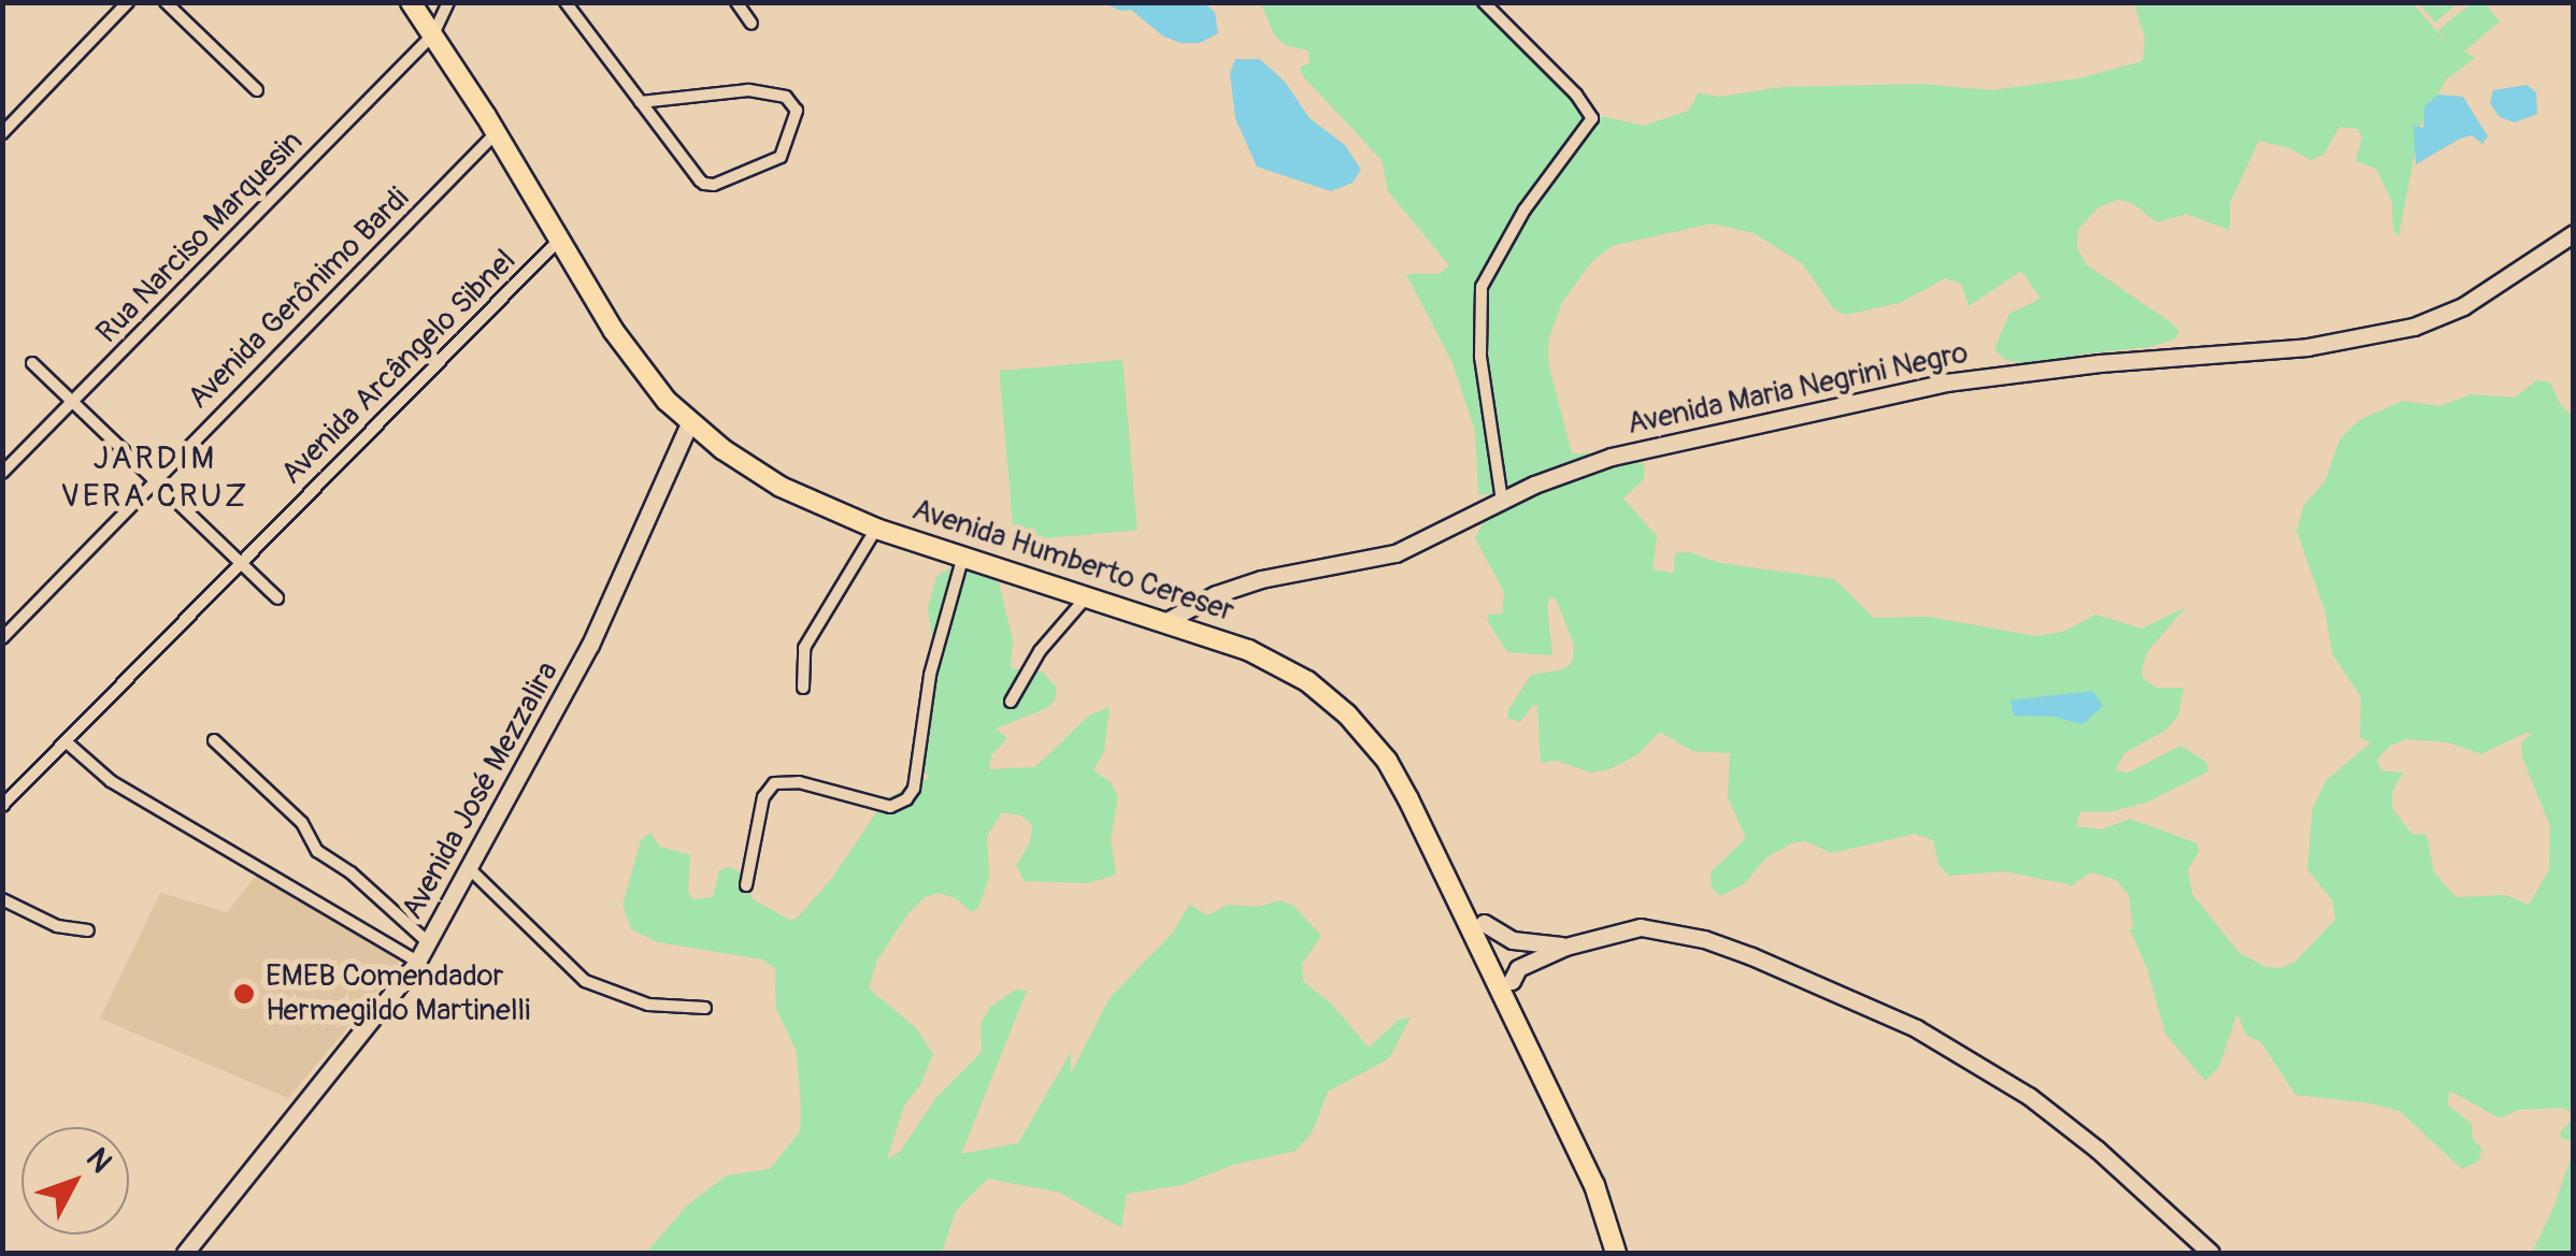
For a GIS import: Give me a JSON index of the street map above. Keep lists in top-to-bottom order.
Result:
{
  "streets": {
    "main road": ["Avenida Humberto Cereser"],
    "street": [
      "Rua Narciso Marquesin",
      "Avenida Gerônimo Bardi",
      "Avenida Arcângelo Sibnel",
      "Avenida Maria Negrini Negro",
      "Avenida José Mezzalira"
    ]
  },
  "crossings": [
    ["Rua Narciso Marquesin", "Avenida Humberto Cereser"],
    ["Avenida Gerônimo Bardi", "Avenida Humberto Cereser"],
    ["Avenida Arcângelo Sibnel", "Avenida Humberto Cereser"],
    ["Avenida Maria Negrini Negro", "Avenida Humberto Cereser"],
    ["Avenida Humberto Cereser", "Avenida José Mezzalira"]
  ],
  "districts": ["JARDIM VERA CRUZ"],
  "places": ["EMEB Comendador Hermegildo Martinelli"],
  "north": "top right"
}
